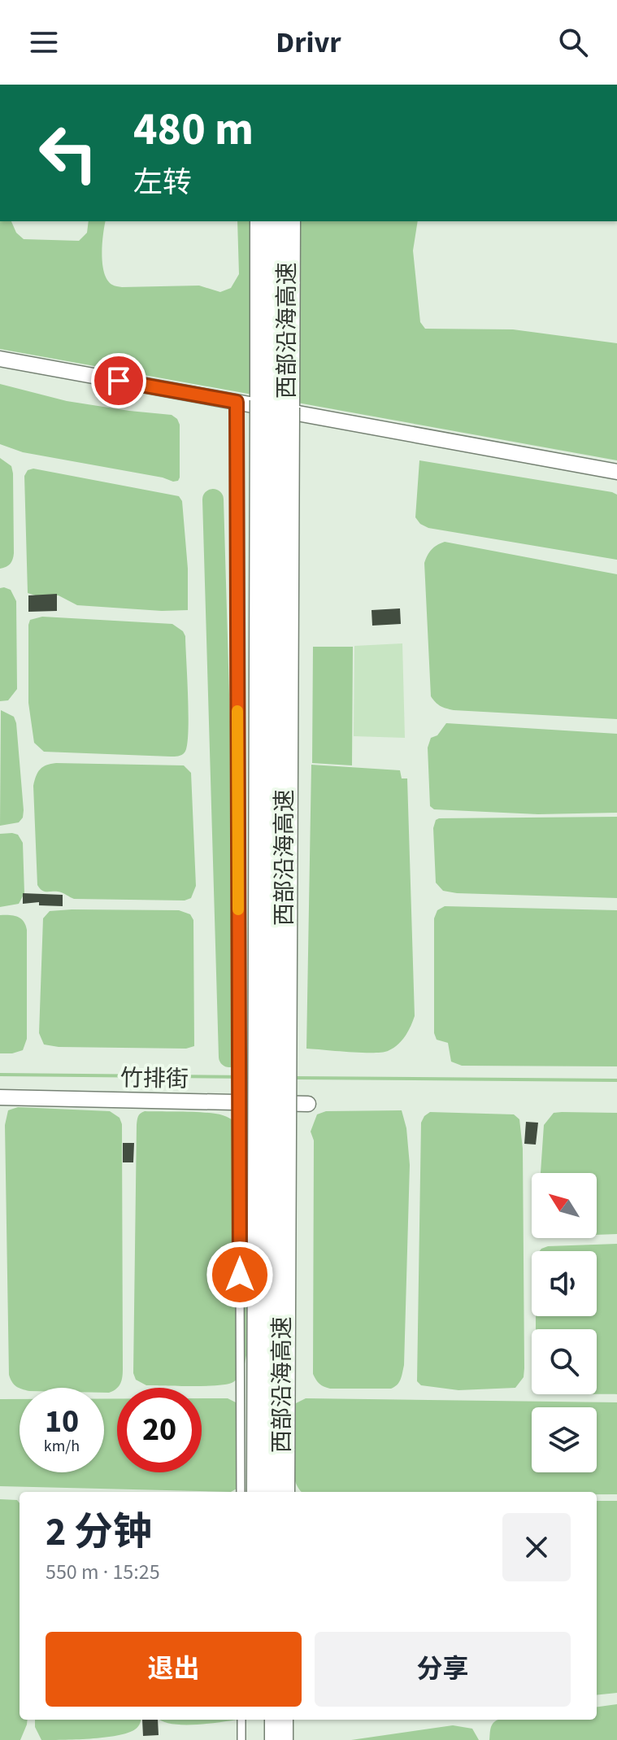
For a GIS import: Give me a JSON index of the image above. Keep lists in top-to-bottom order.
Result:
{
  "streets": {
    "highway": ["西部沿海高速"],
    "street": ["竹排街"]
  },
  "north": "top left",
  "page": {
    "header": "Drivr",
    "turn": ["480 m", "左转"],
    "speed": "10 km/h",
    "limit": "20",
    "heading": ["2 分钟", "550 m · 15:25"],
    "buttons": ["退出", "分享"]
  }
}
